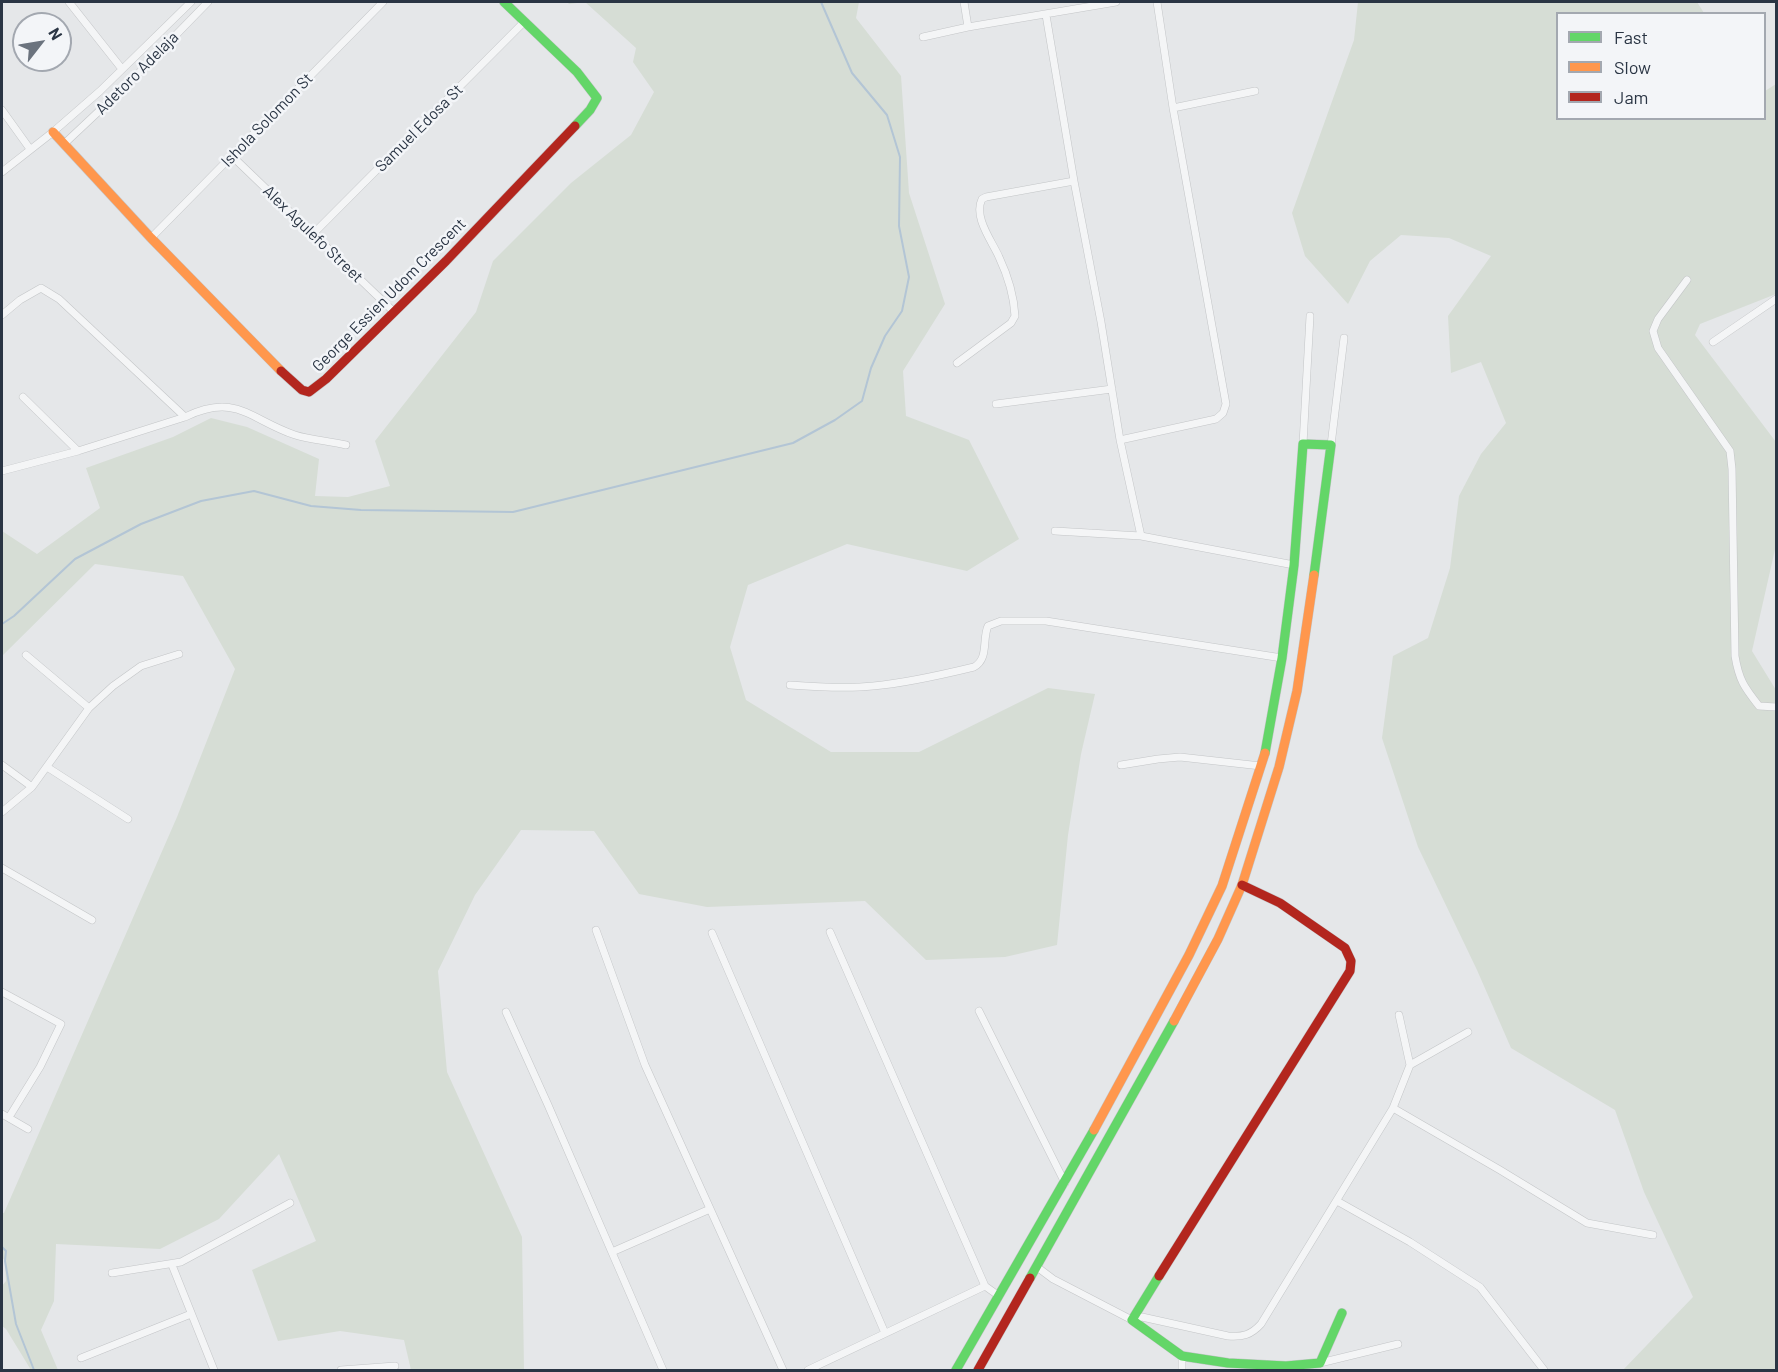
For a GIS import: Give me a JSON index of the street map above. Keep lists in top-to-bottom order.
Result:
{
  "streets": {
    "street": [
      "Adetoro Adelaja",
      "Ishola Solomon St",
      "Samuel Edosa St",
      "Alex Agulefo Street",
      "George Essien Udom Crescent"
    ]
  },
  "crossings": [
    ["Adetoro Adelaja", "George Essien Udom Crescent"],
    ["Ishola Solomon St", "Alex Agulefo Street"],
    ["Ishola Solomon St", "George Essien Udom Crescent"],
    ["Samuel Edosa St", "Alex Agulefo Street"],
    ["Samuel Edosa St", "George Essien Udom Crescent"],
    ["Alex Agulefo Street", "George Essien Udom Crescent"]
  ],
  "legend": ["Fast", "Slow", "Jam"],
  "north": "top right"
}
